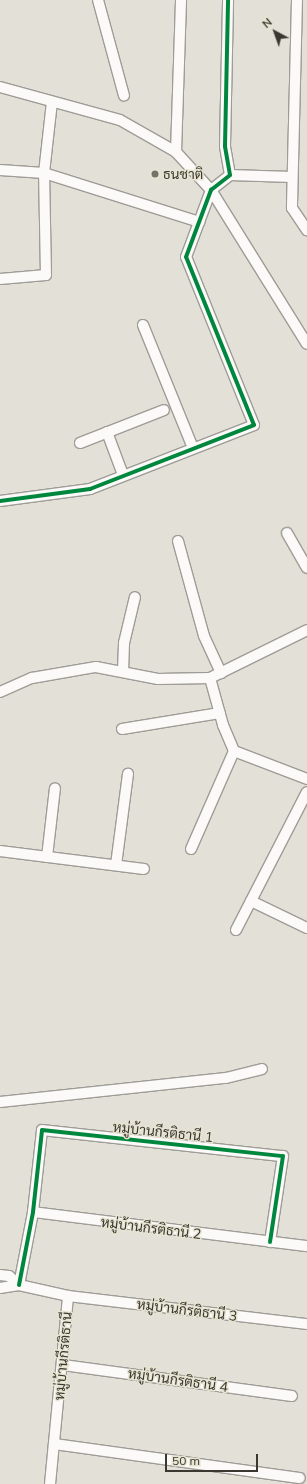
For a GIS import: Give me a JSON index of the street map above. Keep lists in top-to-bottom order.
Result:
{
  "streets": {
    "street": [
      "หมู่บ้านกีรติธานี 1",
      "หมู่บ้านกีรติธานี 2",
      "หมู่บ้านกีรติธานี 3",
      "หมู่บ้านกีรติธานี",
      "หมู่บ้านกีรติธานี 4"
    ]
  },
  "crossings": [
    ["หมู่บ้านกีรติธานี 1", "หมู่บ้านกีรติธานี 2"],
    ["หมู่บ้านกีรติธานี 3", "หมู่บ้านกีรติธานี"],
    ["หมู่บ้านกีรติธานี", "หมู่บ้านกีรติธานี 4"]
  ],
  "places": ["ธนชาติ"],
  "scale_bar": "50 m",
  "north": "top left"
}
